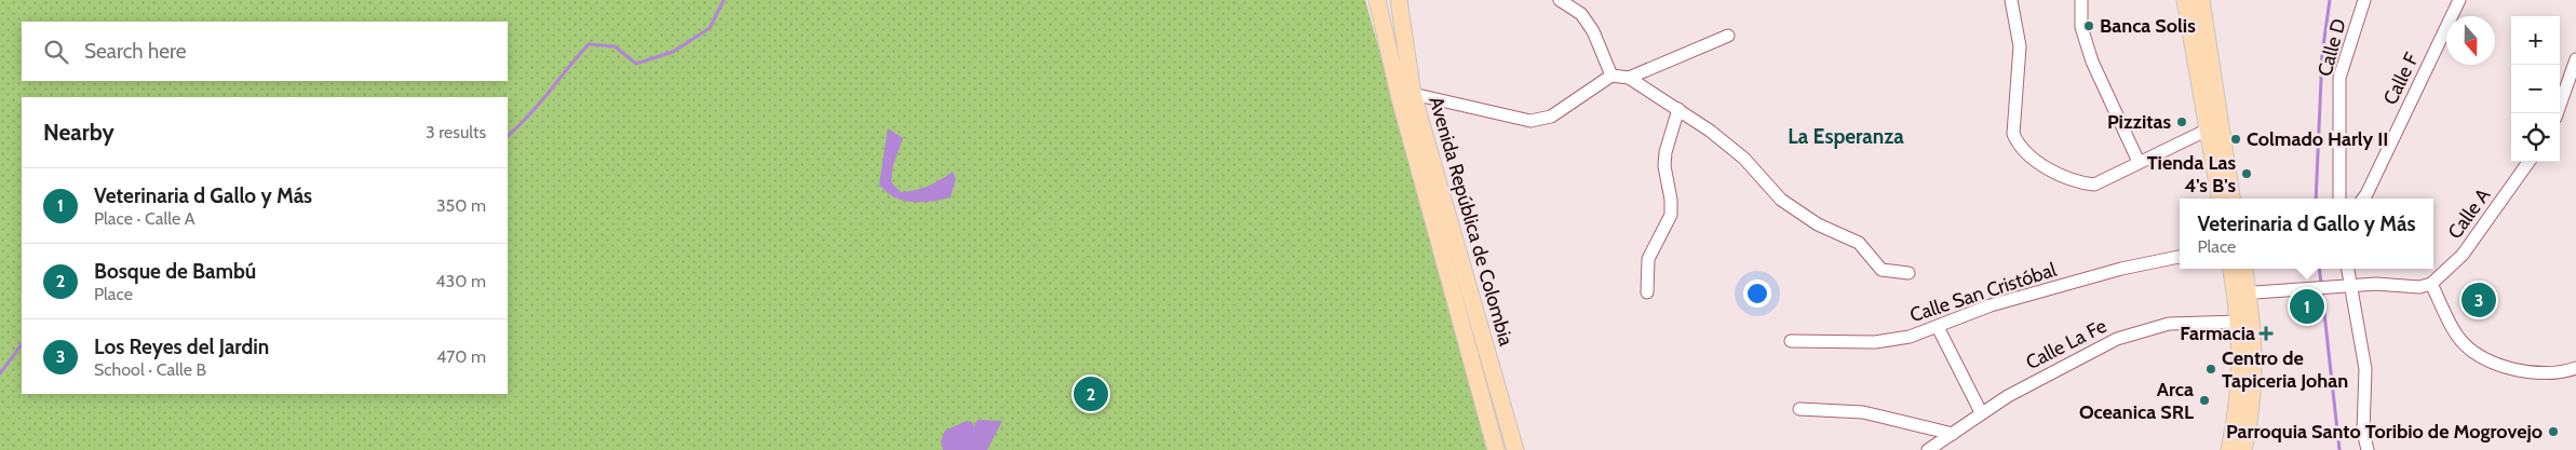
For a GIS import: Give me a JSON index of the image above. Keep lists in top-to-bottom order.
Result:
{
  "streets": {
    "main road": ["Avenida República de Colombia"],
    "street": [
      "Calle D",
      "Calle F",
      "Calle A",
      "Calle San Cristóbal",
      "Calle La Fe"
    ]
  },
  "districts": ["La Esperanza"],
  "places": {
    "other": [
      "Banca Solis",
      "Pizzitas",
      "Colmado Harly II",
      "Tienda Las 4's B's",
      "Centro de Tapiceria Johan",
      "Arca Oceanica SRL",
      "Parroquia Santo Toribio de Mogrovejo"
    ],
    "health": ["Farmacia"]
  },
  "north": "bottom",
  "page": {
    "map_buttons": ["+", "−"],
    "search": "Search here",
    "heading": ["Nearby", "3 results"],
    "list": [
      {
        "mark": "1",
        "name": "Veterinaria d Gallo y Más",
        "note": "Place · Calle A",
        "value": "350 m"
      },
      {
        "mark": "2",
        "name": "Bosque de Bambú",
        "note": "Place",
        "value": "430 m"
      },
      {
        "mark": "3",
        "name": "Los Reyes del Jardin",
        "note": "School · Calle B",
        "value": "470 m"
      }
    ],
    "popup": ["Veterinaria d Gallo y Más", "Place"],
    "pins": ["3", "1", "2"]
  }
}
